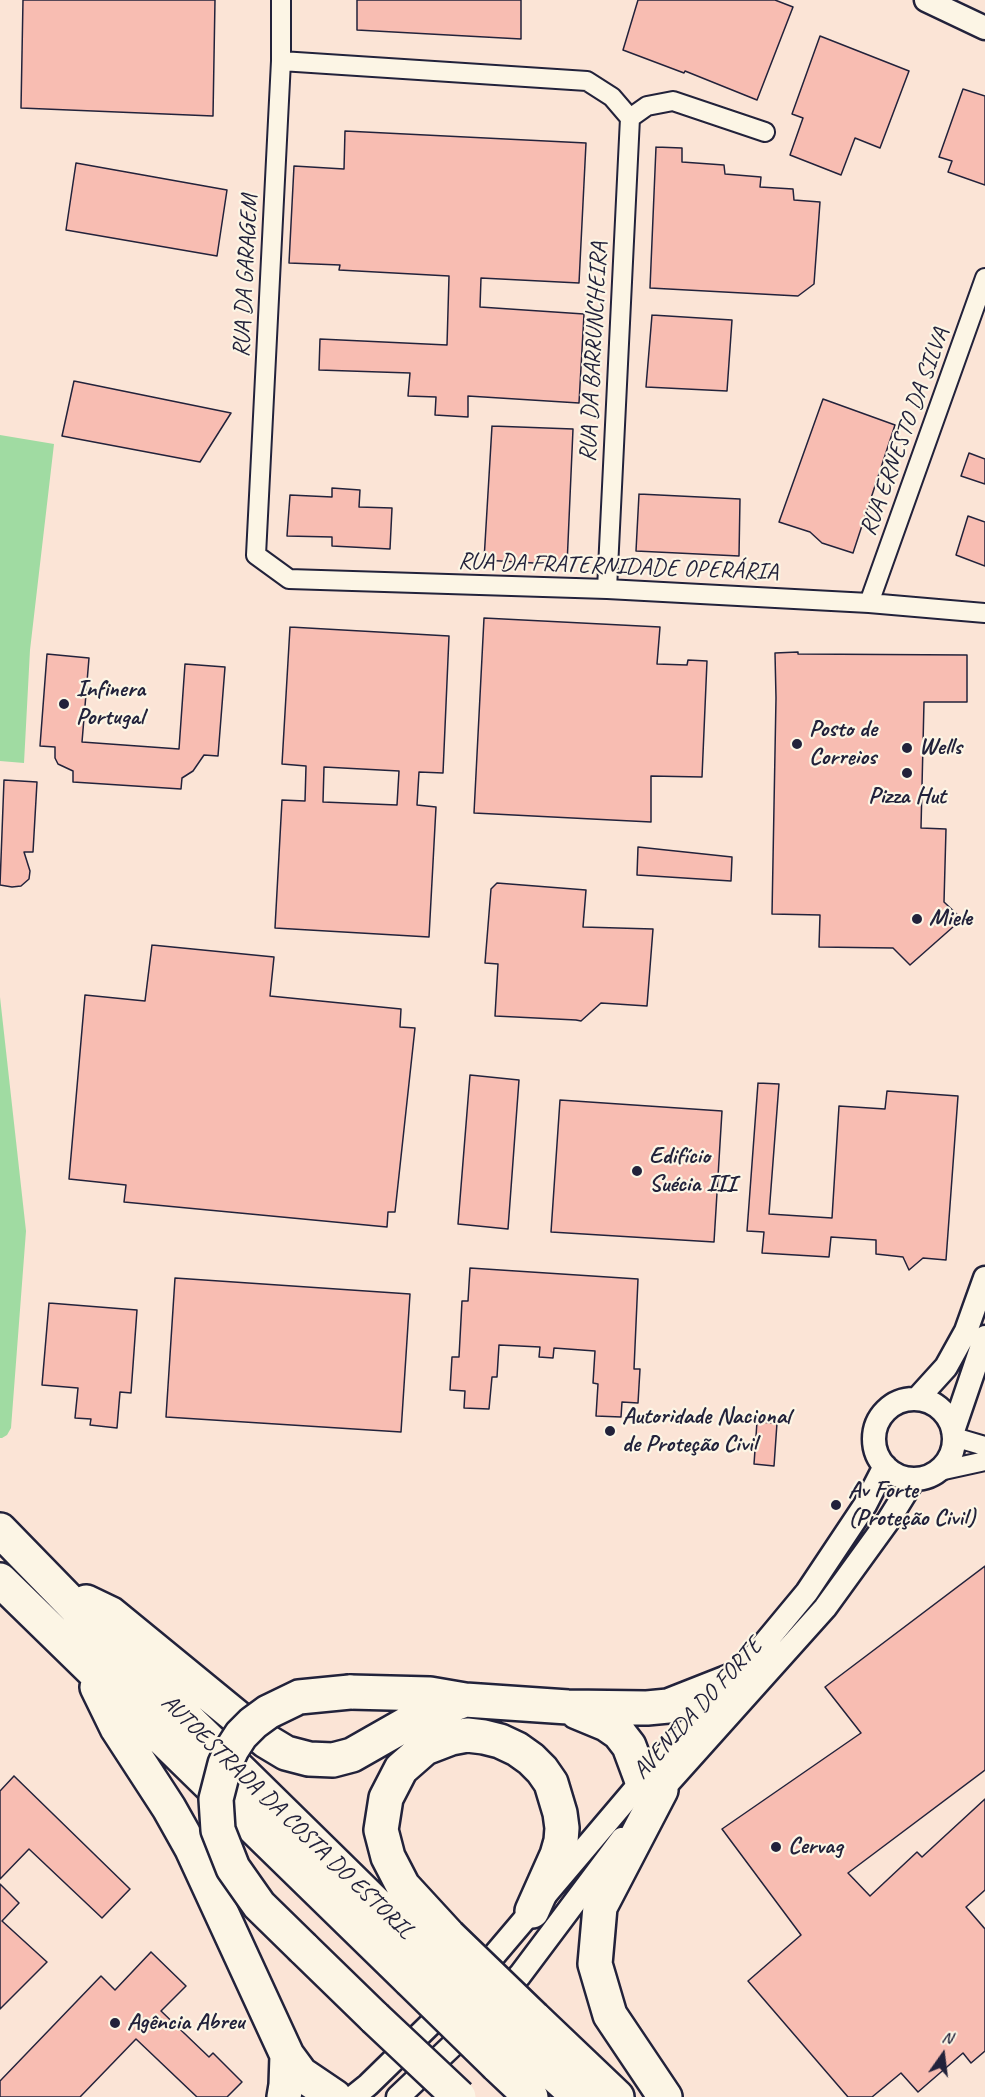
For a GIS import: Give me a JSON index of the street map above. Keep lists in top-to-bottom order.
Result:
{
  "streets": {
    "highway": ["AUTOESTRADA DA COSTA DO ESTORIL"],
    "street": [
      "RUA DA GARAGEM",
      "RUA DA BARRUNCHEIRA",
      "RUA ERNESTO DA SILVA",
      "RUA DA FRATERNIDADE OPERÁRIA",
      "AVENIDA DO FORTE"
    ]
  },
  "crossings": [
    ["RUA DA GARAGEM", "RUA DA FRATERNIDADE OPERÁRIA"],
    ["RUA DA BARRUNCHEIRA", "RUA DA FRATERNIDADE OPERÁRIA"],
    ["RUA ERNESTO DA SILVA", "RUA DA FRATERNIDADE OPERÁRIA"]
  ],
  "places": [
    "Infinera Portugal",
    "Posto de Correios",
    "Wells",
    "Pizza Hut",
    "Miele",
    "Edifício Suécia III",
    "Autoridade Nacional de Proteção Civil",
    "Av Forte (Proteção Civil)",
    "Cervag",
    "Agência Abreu"
  ],
  "north": "top"
}
